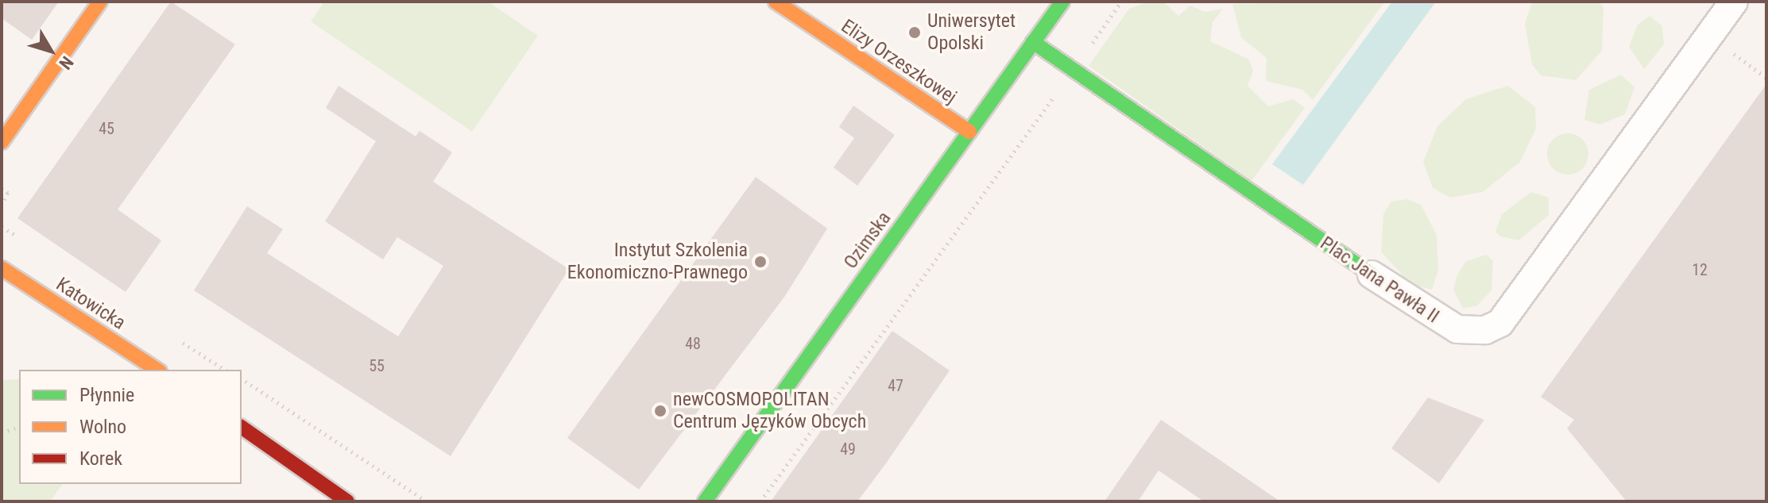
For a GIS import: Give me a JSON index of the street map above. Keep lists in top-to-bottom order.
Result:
{
  "streets": {
    "street": [
      "Elizy Orzeszkowej",
      "Ozimska",
      "Plac Jana Pawła II",
      "Katowicka"
    ]
  },
  "crossings": [
    ["Elizy Orzeszkowej", "Ozimska"],
    ["Ozimska", "Plac Jana Pawła II"]
  ],
  "places": ["Uniwersytet Opolski", "Instytut Szkolenia Ekonomiczno-Prawnego", "newCOSMOPOLITAN Centrum Języków Obcych"],
  "house_numbers": [
    "45",
    "12",
    "48",
    "55",
    "47",
    "49"
  ],
  "legend": ["Płynnie", "Wolno", "Korek"],
  "north": "bottom right"
}
